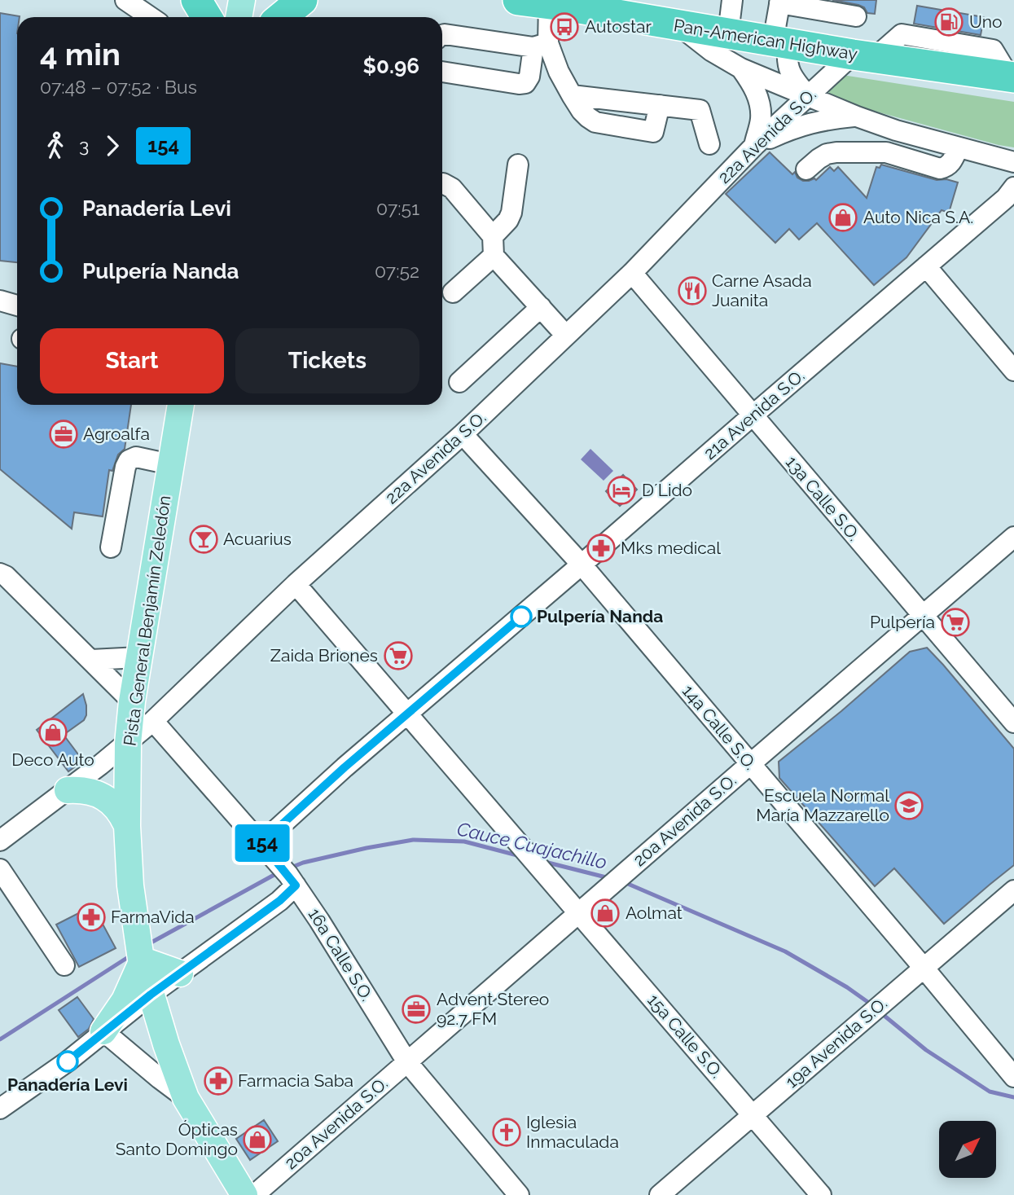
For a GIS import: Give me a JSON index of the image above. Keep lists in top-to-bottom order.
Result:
{
  "streets": {
    "highway": ["Pan-American Highway"],
    "main road": ["Pista General Benjamín Zeledón"],
    "street": [
      "22a Avenida S.O.",
      "21a Avenida S.O.",
      "13a Calle S.O.",
      "14a Calle S.O.",
      "20a Avenida S.O.",
      "16a Calle S.O.",
      "15a Calle S.O.",
      "19a Avenida S.O."
    ]
  },
  "crossings": [
    ["Pan-American Highway", "22a Avenida S.O."],
    ["22a Avenida S.O.", "13a Calle S.O."],
    ["22a Avenida S.O.", "Pista General Benjamín Zeledón"],
    ["22a Avenida S.O.", "14a Calle S.O."],
    ["22a Avenida S.O.", "16a Calle S.O."],
    ["21a Avenida S.O.", "13a Calle S.O."],
    ["21a Avenida S.O.", "14a Calle S.O."],
    ["21a Avenida S.O.", "16a Calle S.O."],
    ["21a Avenida S.O.", "15a Calle S.O."],
    ["13a Calle S.O.", "20a Avenida S.O."],
    ["14a Calle S.O.", "20a Avenida S.O."],
    ["14a Calle S.O.", "19a Avenida S.O."],
    ["20a Avenida S.O.", "16a Calle S.O."],
    ["20a Avenida S.O.", "15a Calle S.O."],
    ["15a Calle S.O.", "19a Avenida S.O."]
  ],
  "water": ["Cauce Cuajachillo"],
  "places": {
    "fuel station": ["Uno"],
    "bus stop": ["Autostar"],
    "shop": [
      "Auto Nica S.A.",
      "Deco Auto",
      "Aolmat",
      "Ópticas Santo Domingo"
    ],
    "restaurant": ["Carne Asada Juanita"],
    "office": ["Agroalfa", "Advent Stereo 92.7 FM"],
    "hotel": ["D´Lido"],
    "bar": ["Acuarius"],
    "pharmacy": ["Mks medical", "FarmaVida", "Farmacia Saba"],
    "other": ["Pulpería Nanda", "Panadería Levi"],
    "supermarket": ["Pulpería", "Zaida Briones"],
    "school or university": ["Escuela Normal María Mazzarello"],
    "church": ["Iglesia Inmaculada"]
  },
  "lines": ["bus line 154"],
  "north": "top right",
  "page": {
    "on_map": "154",
    "heading": ["4 min", "07:48 – 07:52 · Bus", "$0.96"],
    "legs": ["3", "154"],
    "list": [
      {
        "name": "Panadería Levi",
        "value": "07:51"
      },
      {
        "name": "Pulpería Nanda",
        "value": "07:52"
      }
    ],
    "buttons": ["Start", "Tickets"]
  }
}
